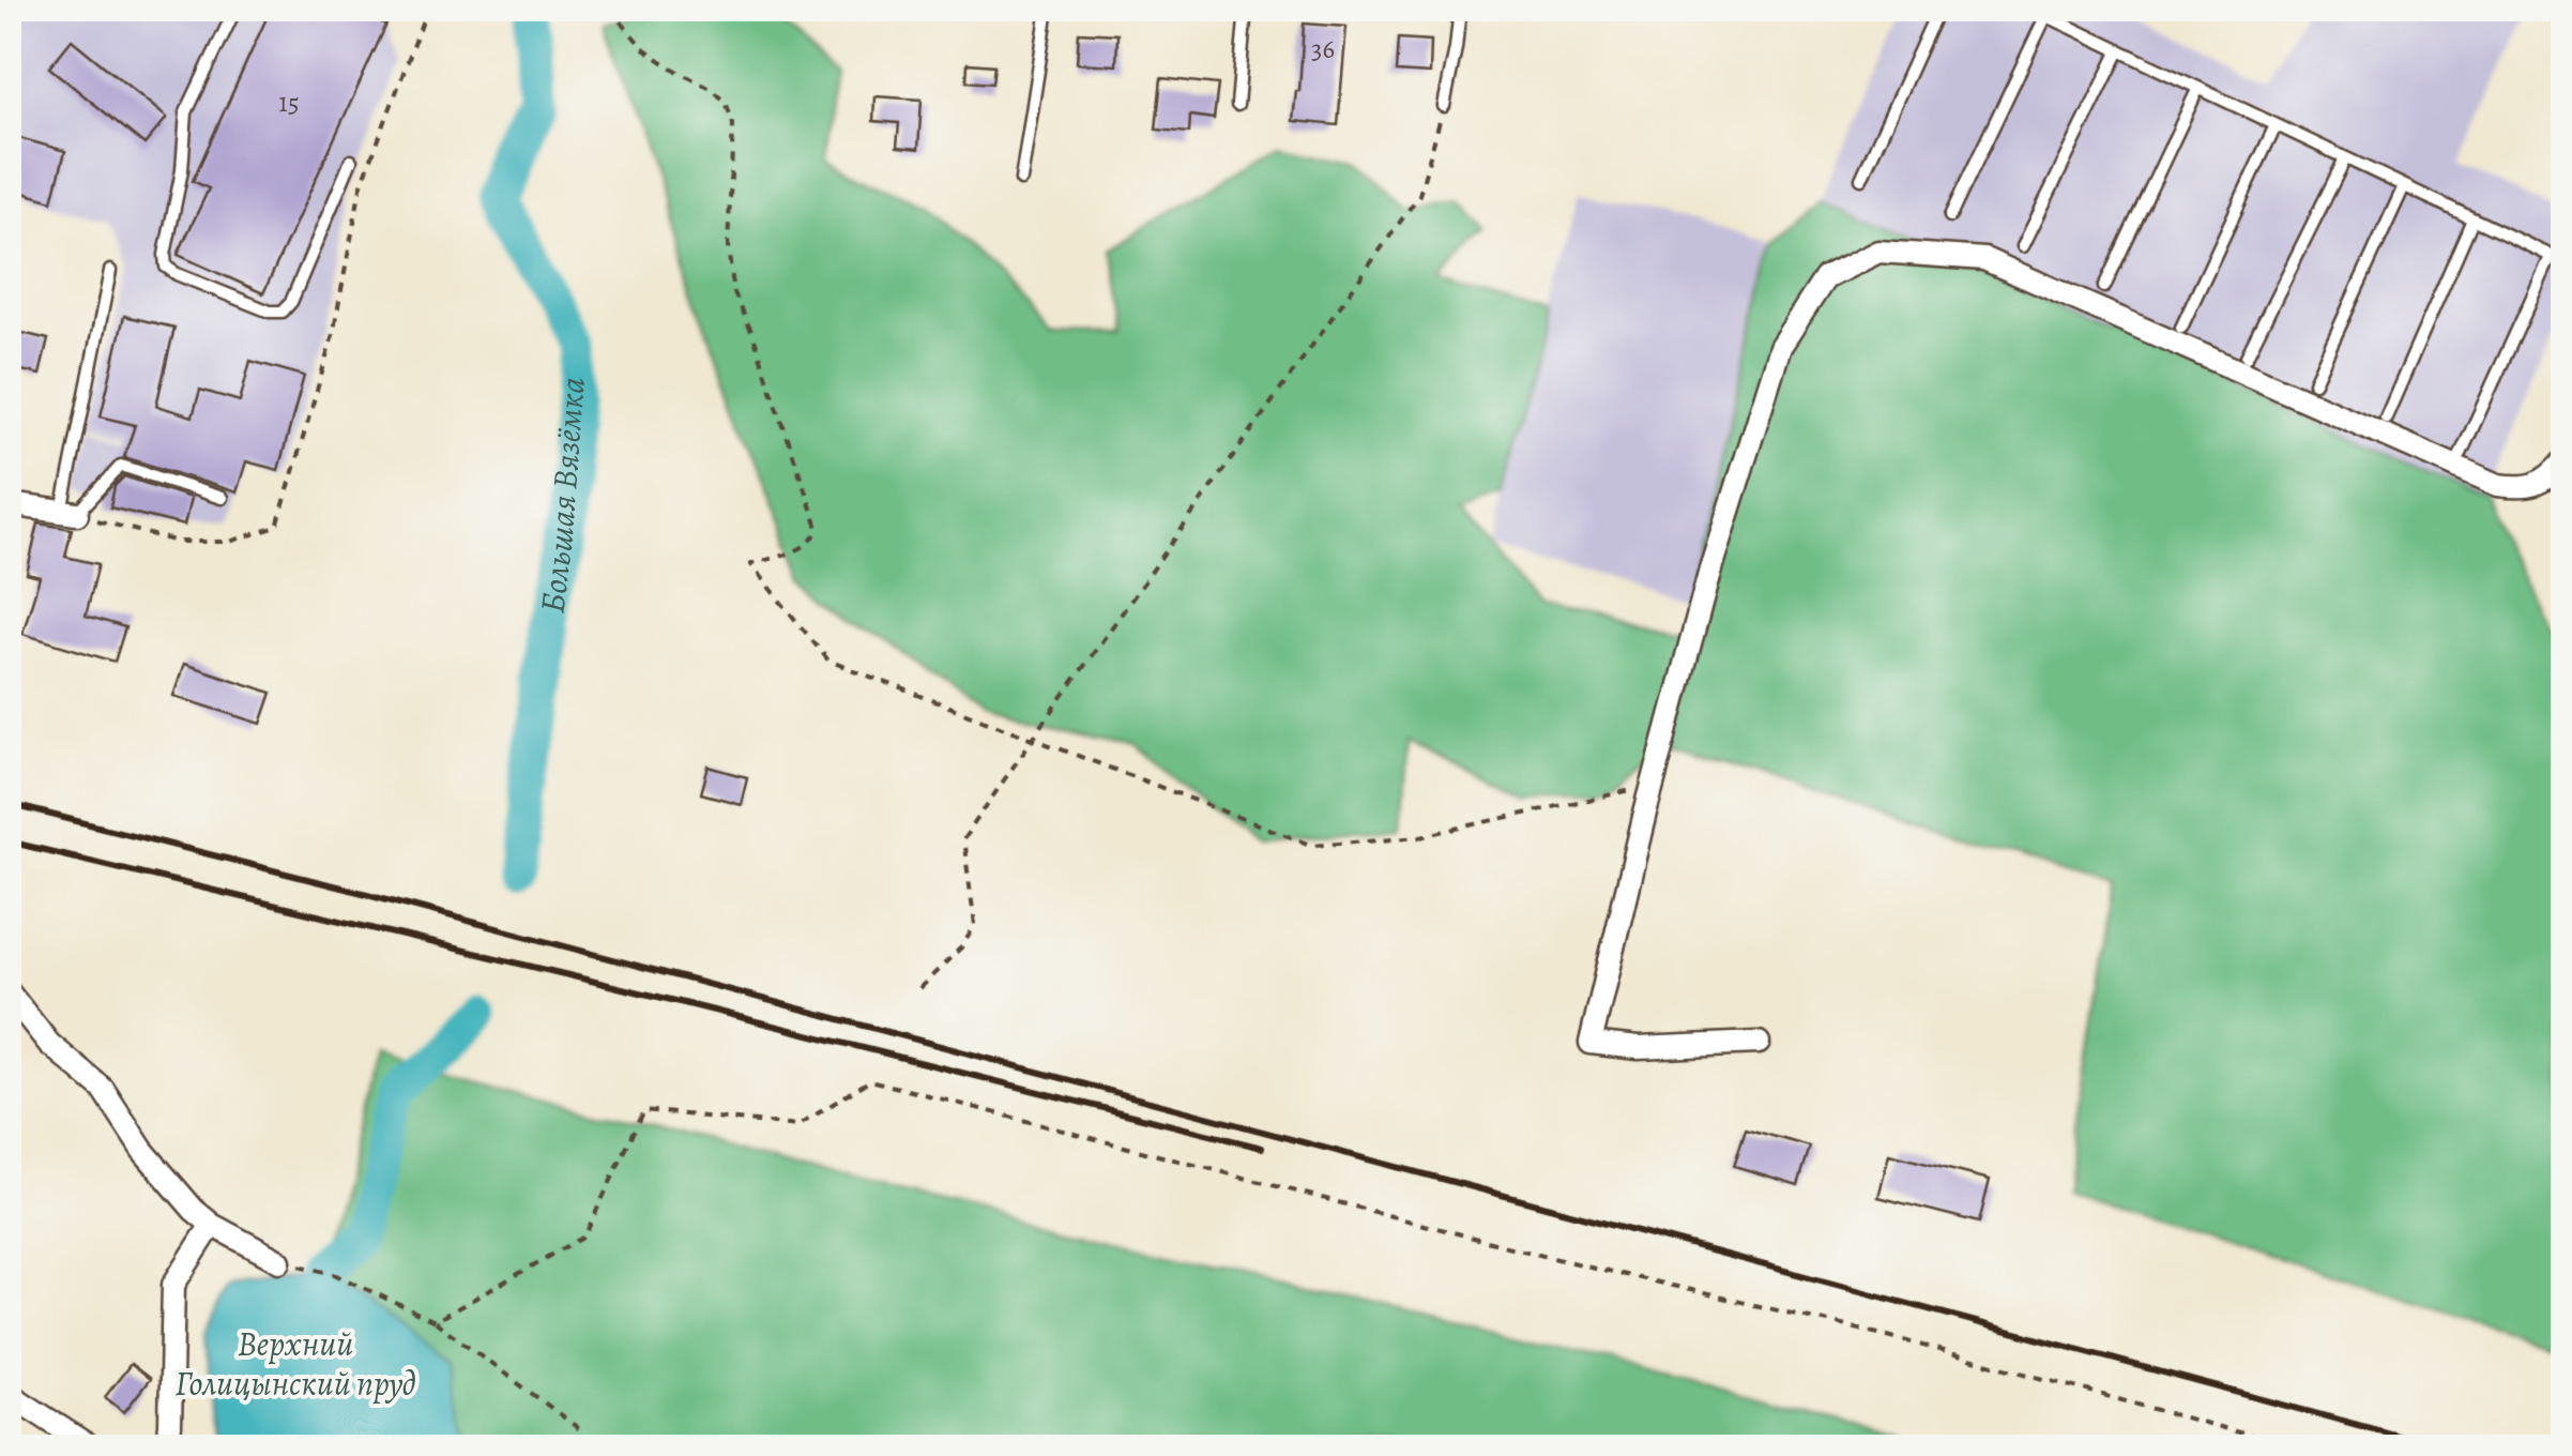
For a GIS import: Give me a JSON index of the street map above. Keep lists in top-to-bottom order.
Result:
{
  "water": ["Большая Вязёмка", "Верхний Голицынский пруд"],
  "house_numbers": ["36", "15"]
}
